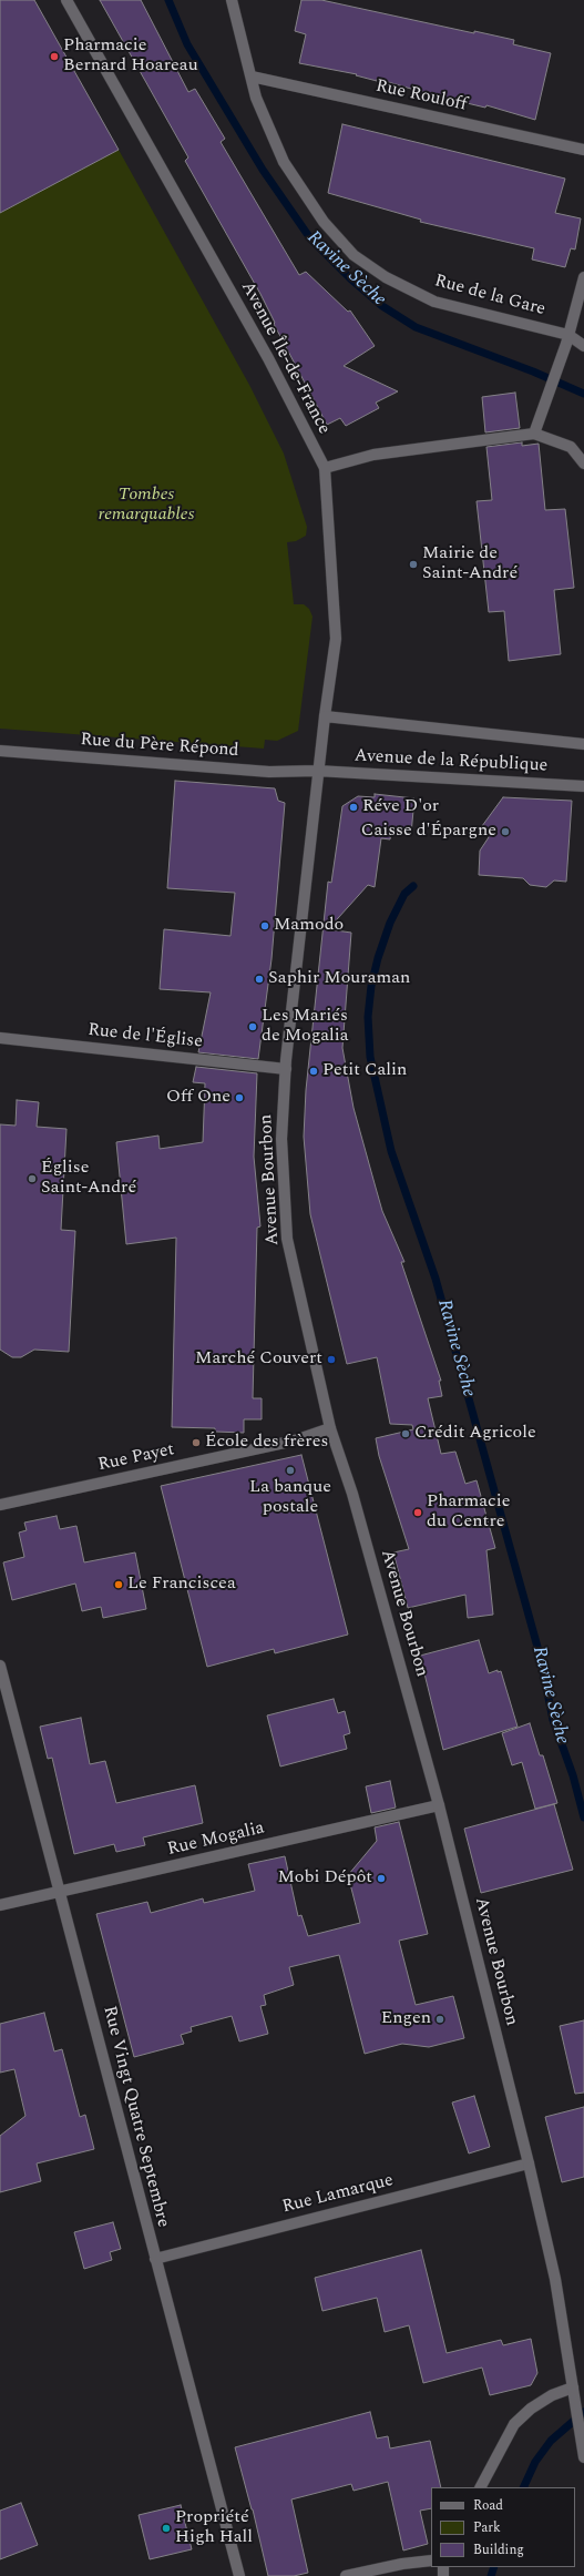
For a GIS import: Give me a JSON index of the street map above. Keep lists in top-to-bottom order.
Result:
{
  "streets": {
    "street": [
      "Rue Rouloff",
      "Rue de la Gare",
      "Avenue Île-de-France",
      "Rue du Père Répond",
      "Avenue de la République",
      "Rue de l'Église",
      "Avenue Bourbon",
      "Rue Payet",
      "Rue Mogalia",
      "Rue Vingt Quatre Septembre",
      "Rue Lamarque"
    ]
  },
  "crossings": [
    ["Rue Rouloff", "Rue de la Gare"],
    ["Avenue Île-de-France", "Rue du Père Répond"],
    ["Avenue Île-de-France", "Avenue de la République"],
    ["Avenue Île-de-France", "Avenue Bourbon"],
    ["Rue du Père Répond", "Avenue de la République"],
    ["Rue du Père Répond", "Avenue Bourbon"],
    ["Avenue de la République", "Avenue Bourbon"],
    ["Rue de l'Église", "Avenue Bourbon"],
    ["Avenue Bourbon", "Rue Payet"],
    ["Avenue Bourbon", "Rue Mogalia"],
    ["Avenue Bourbon", "Rue Lamarque"],
    ["Rue Mogalia", "Rue Vingt Quatre Septembre"],
    ["Rue Vingt Quatre Septembre", "Rue Lamarque"]
  ],
  "water": ["Ravine Sèche"],
  "parks": ["Tombes remarquables"],
  "places": [
    "Pharmacie Bernard Hoareau",
    "Mairie de Saint-André",
    "Réve D'or",
    "Caisse d'Épargne",
    "Mamodo",
    "Saphir Mouraman",
    "Les Mariés de Mogalia",
    "Petit Calin",
    "Off One",
    "Église Saint-André",
    "Marché Couvert",
    "Crédit Agricole",
    "École des frères",
    "La banque postale",
    "Pharmacie du Centre",
    "Le Franciscea",
    "Mobi Dépôt",
    "Engen",
    "Propriété High Hall"
  ],
  "legend": ["Road", "Park", "Building"]
}
